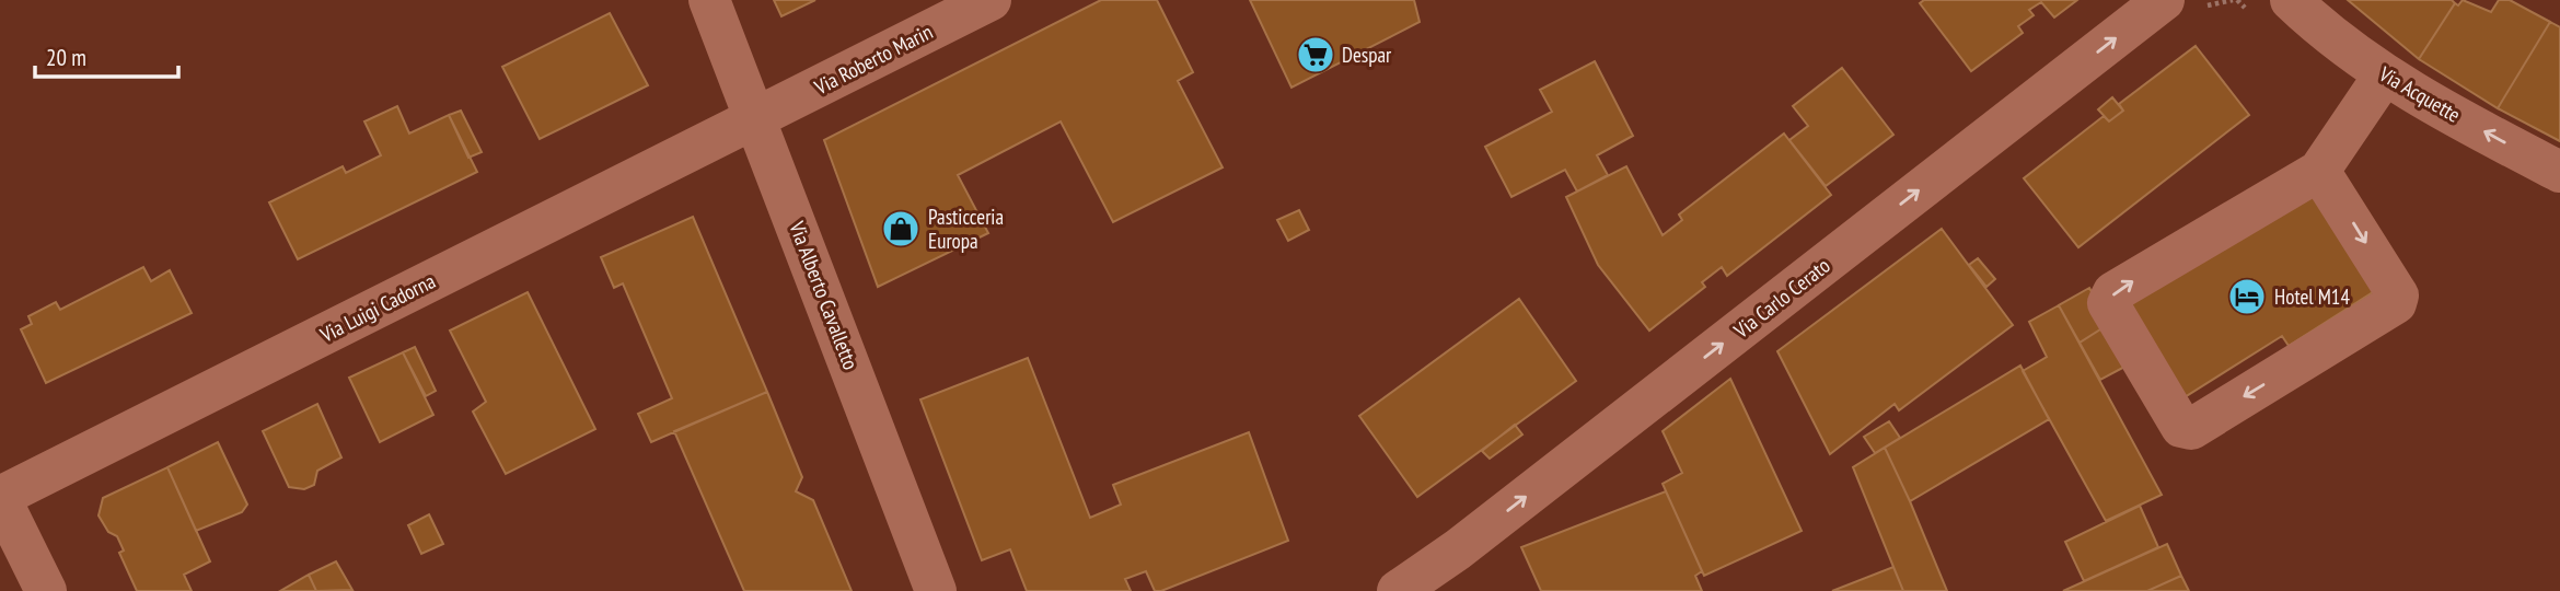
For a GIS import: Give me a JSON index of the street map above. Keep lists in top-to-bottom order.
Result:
{
  "streets": {
    "street": [
      "Via Roberto Marin",
      "Via Acquette",
      "Via Alberto Cavalletto",
      "Via Carlo Cerato",
      "Via Luigi Cadorna"
    ]
  },
  "crossings": [
    ["Via Roberto Marin", "Via Alberto Cavalletto"],
    ["Via Roberto Marin", "Via Luigi Cadorna"],
    ["Via Alberto Cavalletto", "Via Luigi Cadorna"]
  ],
  "one_way": ["Via Acquette", "Via Carlo Cerato"],
  "places": {
    "supermarket": ["Despar"],
    "shop": ["Pasticceria Europa"],
    "hotel": ["Hotel M14"]
  },
  "scale_bar": "20 m"
}
